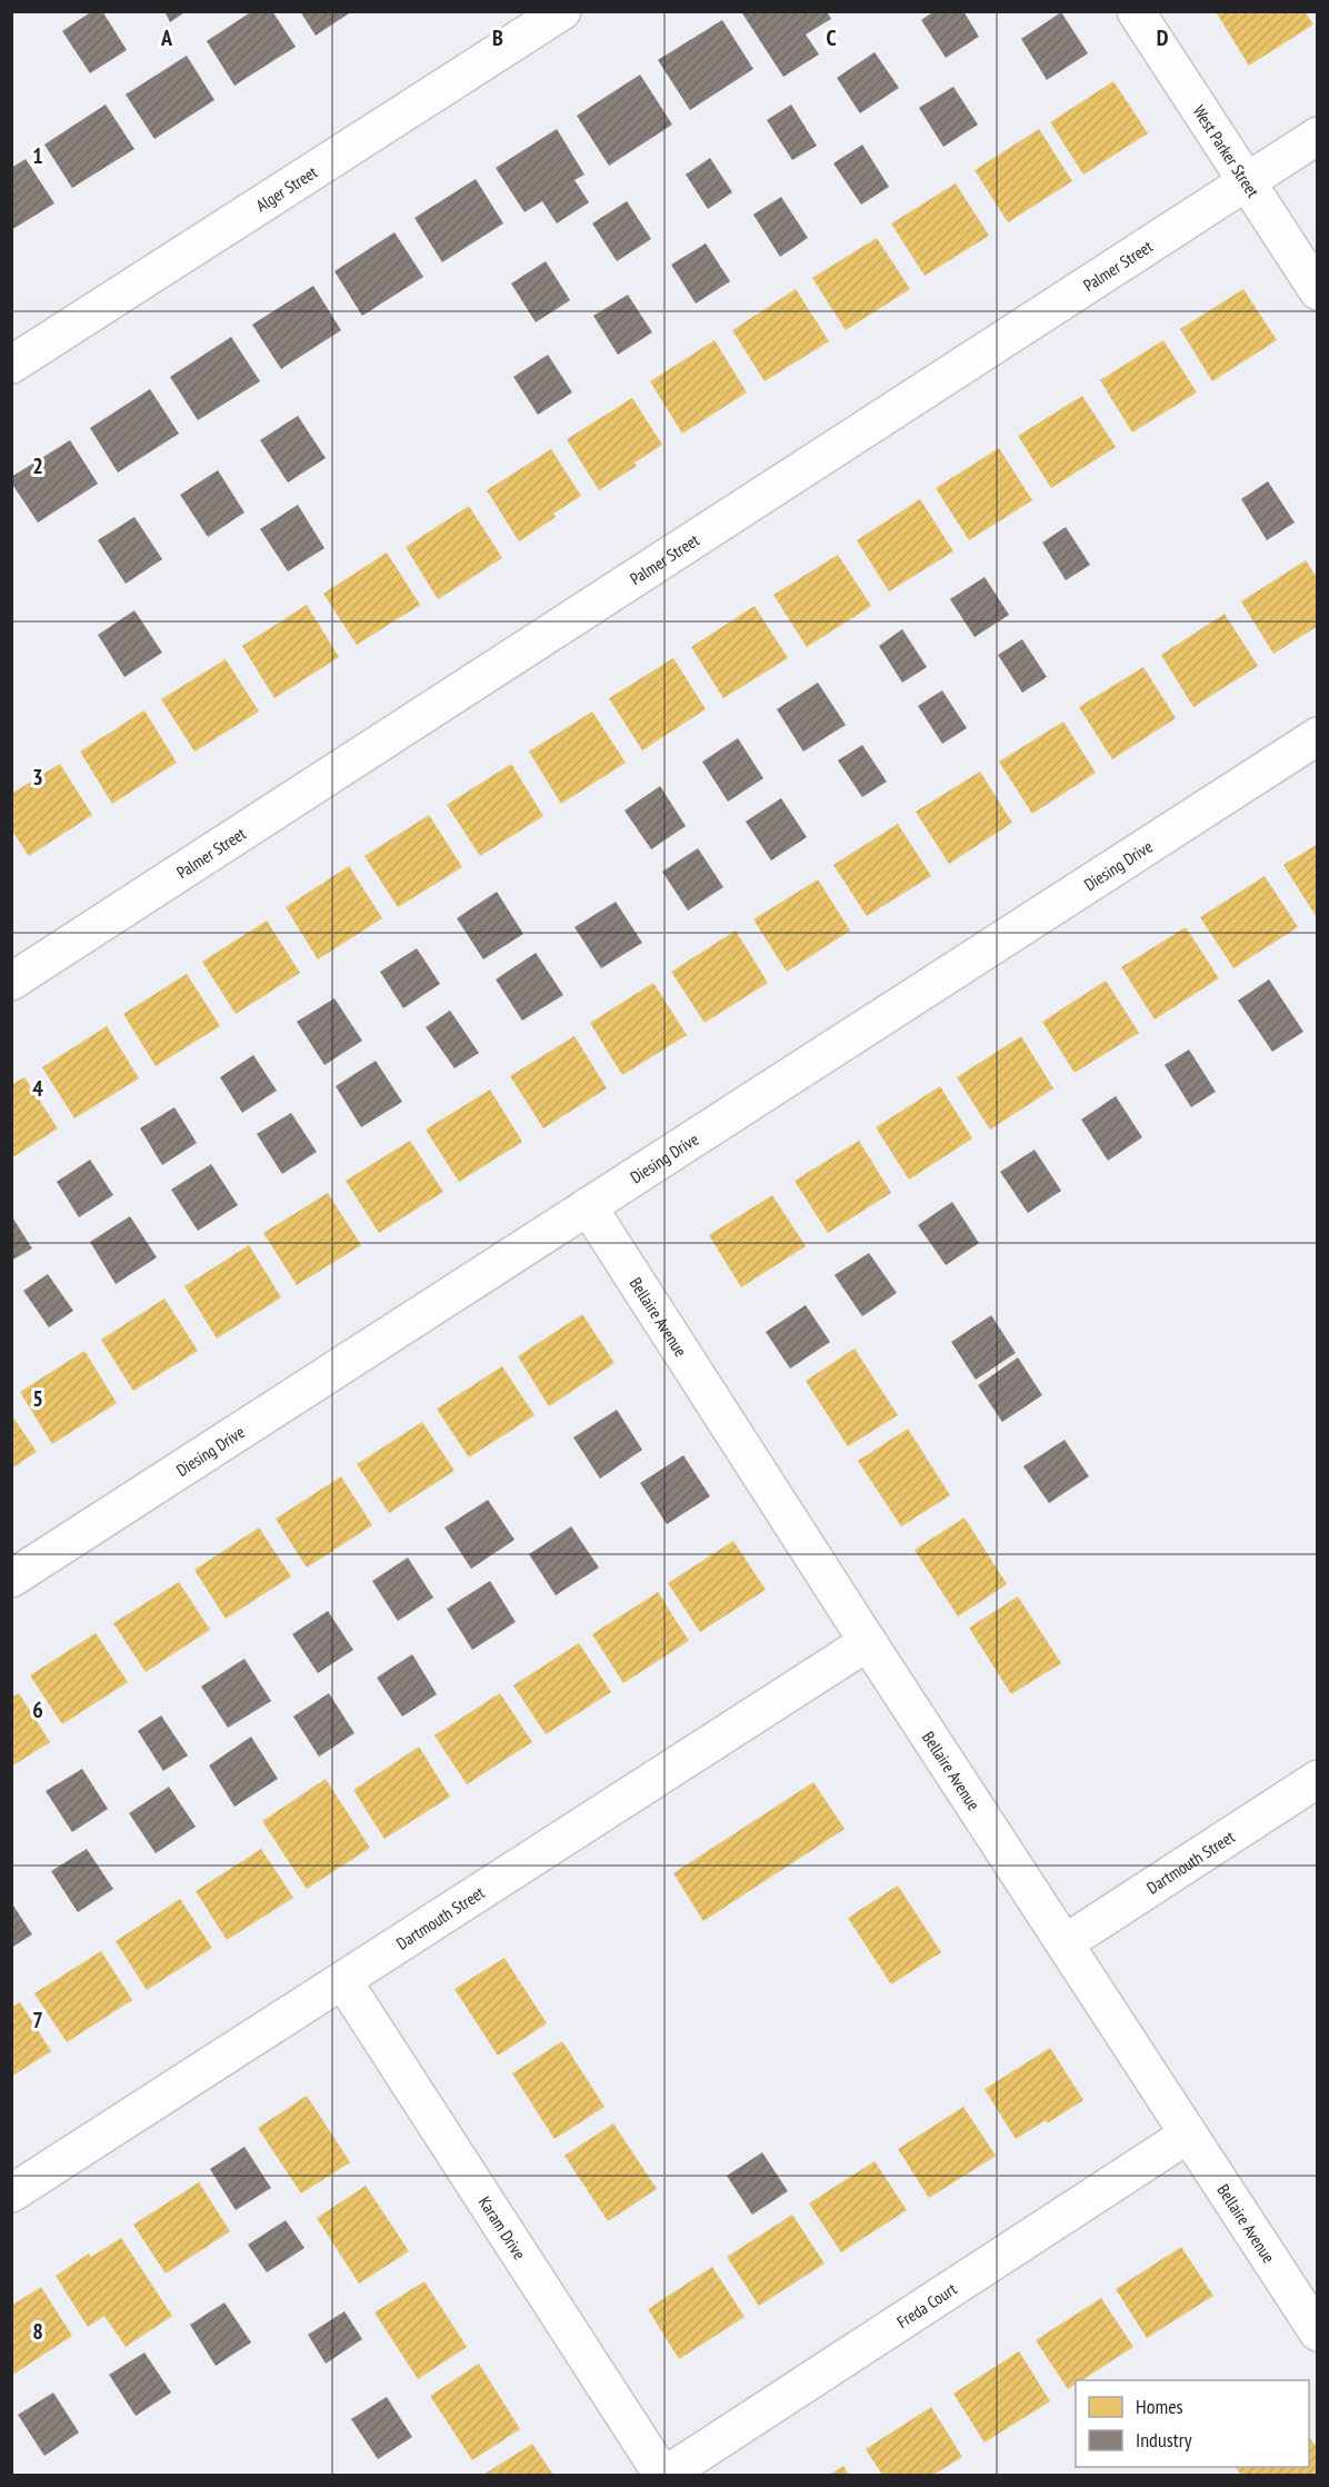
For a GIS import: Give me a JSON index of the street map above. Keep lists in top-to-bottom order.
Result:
{
  "streets": {
    "street": [
      "West Parker Street",
      "Alger Street",
      "Palmer Street",
      "Diesing Drive",
      "Bellaire Avenue",
      "Dartmouth Street",
      "Karam Drive",
      "Freda Court"
    ]
  },
  "crossings": [
    ["West Parker Street", "Palmer Street"],
    ["Diesing Drive", "Bellaire Avenue"],
    ["Bellaire Avenue", "Dartmouth Street"],
    ["Bellaire Avenue", "Freda Court"],
    ["Dartmouth Street", "Karam Drive"],
    ["Karam Drive", "Freda Court"]
  ],
  "legend": ["Homes", "Industry"],
  "grid": {
    "columns": [
      "A",
      "B",
      "C",
      "D"
    ],
    "rows": [
      "1",
      "2",
      "3",
      "4",
      "5",
      "6",
      "7",
      "8"
    ]
  }
}
